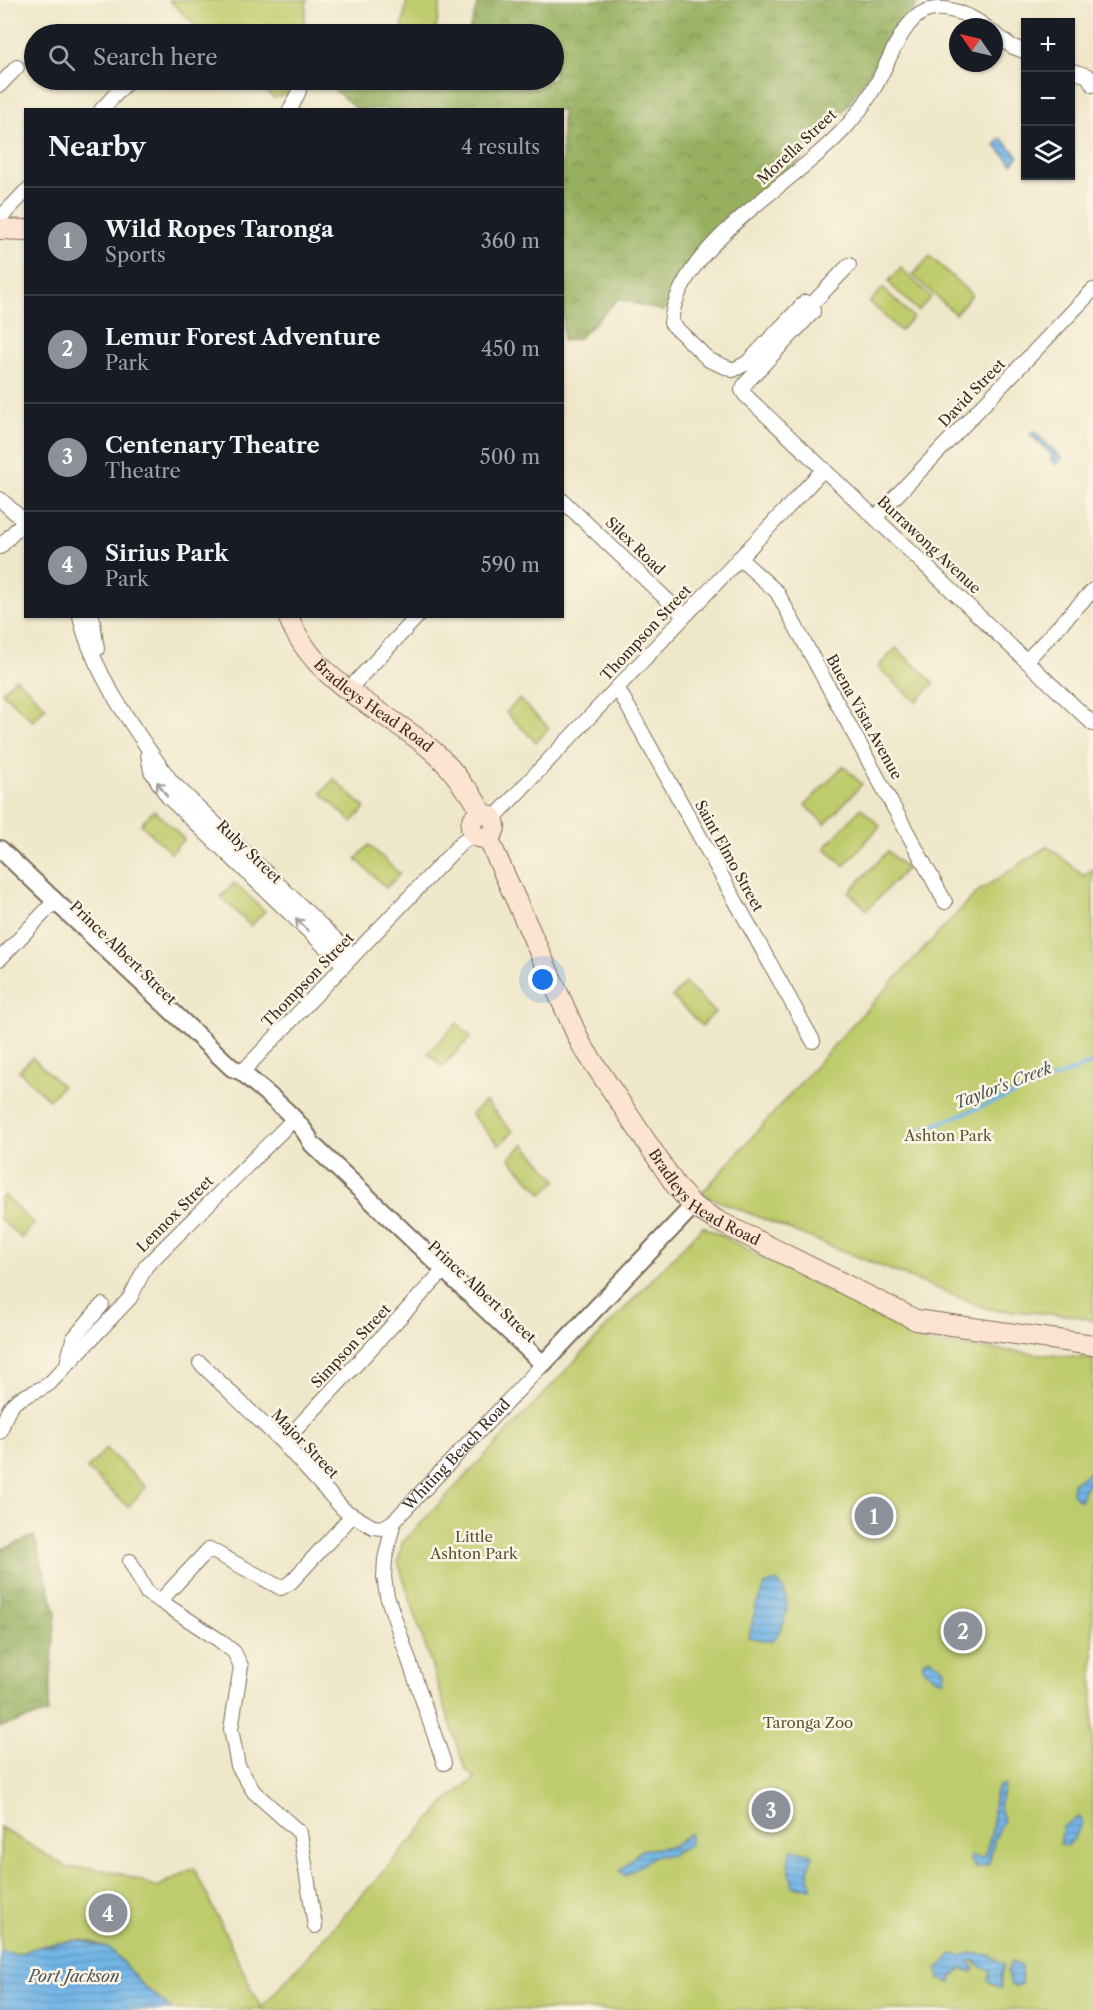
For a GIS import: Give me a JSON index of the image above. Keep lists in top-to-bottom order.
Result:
{
  "streets": {
    "main road": ["Bradleys Head Road"],
    "street": [
      "Morella Street",
      "David Street",
      "Burrawong Avenue",
      "Silex Road",
      "Thompson Street",
      "Buena Vista Avenue",
      "Ruby Street",
      "Saint Elmo Street",
      "Prince Albert Street",
      "Lennox Street",
      "Simpson Street",
      "Major Street",
      "Whiting Beach Road"
    ]
  },
  "crossings": [
    ["Morella Street", "Burrawong Avenue"],
    ["David Street", "Burrawong Avenue"],
    ["Burrawong Avenue", "Thompson Street"],
    ["Silex Road", "Thompson Street"],
    ["Thompson Street", "Bradleys Head Road"],
    ["Thompson Street", "Buena Vista Avenue"],
    ["Thompson Street", "Ruby Street"],
    ["Thompson Street", "Saint Elmo Street"],
    ["Thompson Street", "Prince Albert Street"],
    ["Bradleys Head Road", "Whiting Beach Road"],
    ["Prince Albert Street", "Lennox Street"],
    ["Prince Albert Street", "Simpson Street"],
    ["Prince Albert Street", "Whiting Beach Road"],
    ["Simpson Street", "Major Street"],
    ["Major Street", "Whiting Beach Road"]
  ],
  "water": ["Taylor's Creek", "Port Jackson"],
  "parks": ["Ashton Park", "Little Ashton Park", "Taronga Zoo"],
  "north": "top left",
  "page": {
    "map_buttons": ["+", "−"],
    "search": "Search here",
    "heading": ["Nearby", "4 results"],
    "list": [
      {
        "mark": "1",
        "name": "Wild Ropes Taronga",
        "note": "Sports",
        "value": "360 m"
      },
      {
        "mark": "2",
        "name": "Lemur Forest Adventure",
        "note": "Park",
        "value": "450 m"
      },
      {
        "mark": "3",
        "name": "Centenary Theatre",
        "note": "Theatre",
        "value": "500 m"
      },
      {
        "mark": "4",
        "name": "Sirius Park",
        "note": "Park",
        "value": "590 m"
      }
    ],
    "pins": [
      "1",
      "2",
      "3",
      "4"
    ]
  }
}
